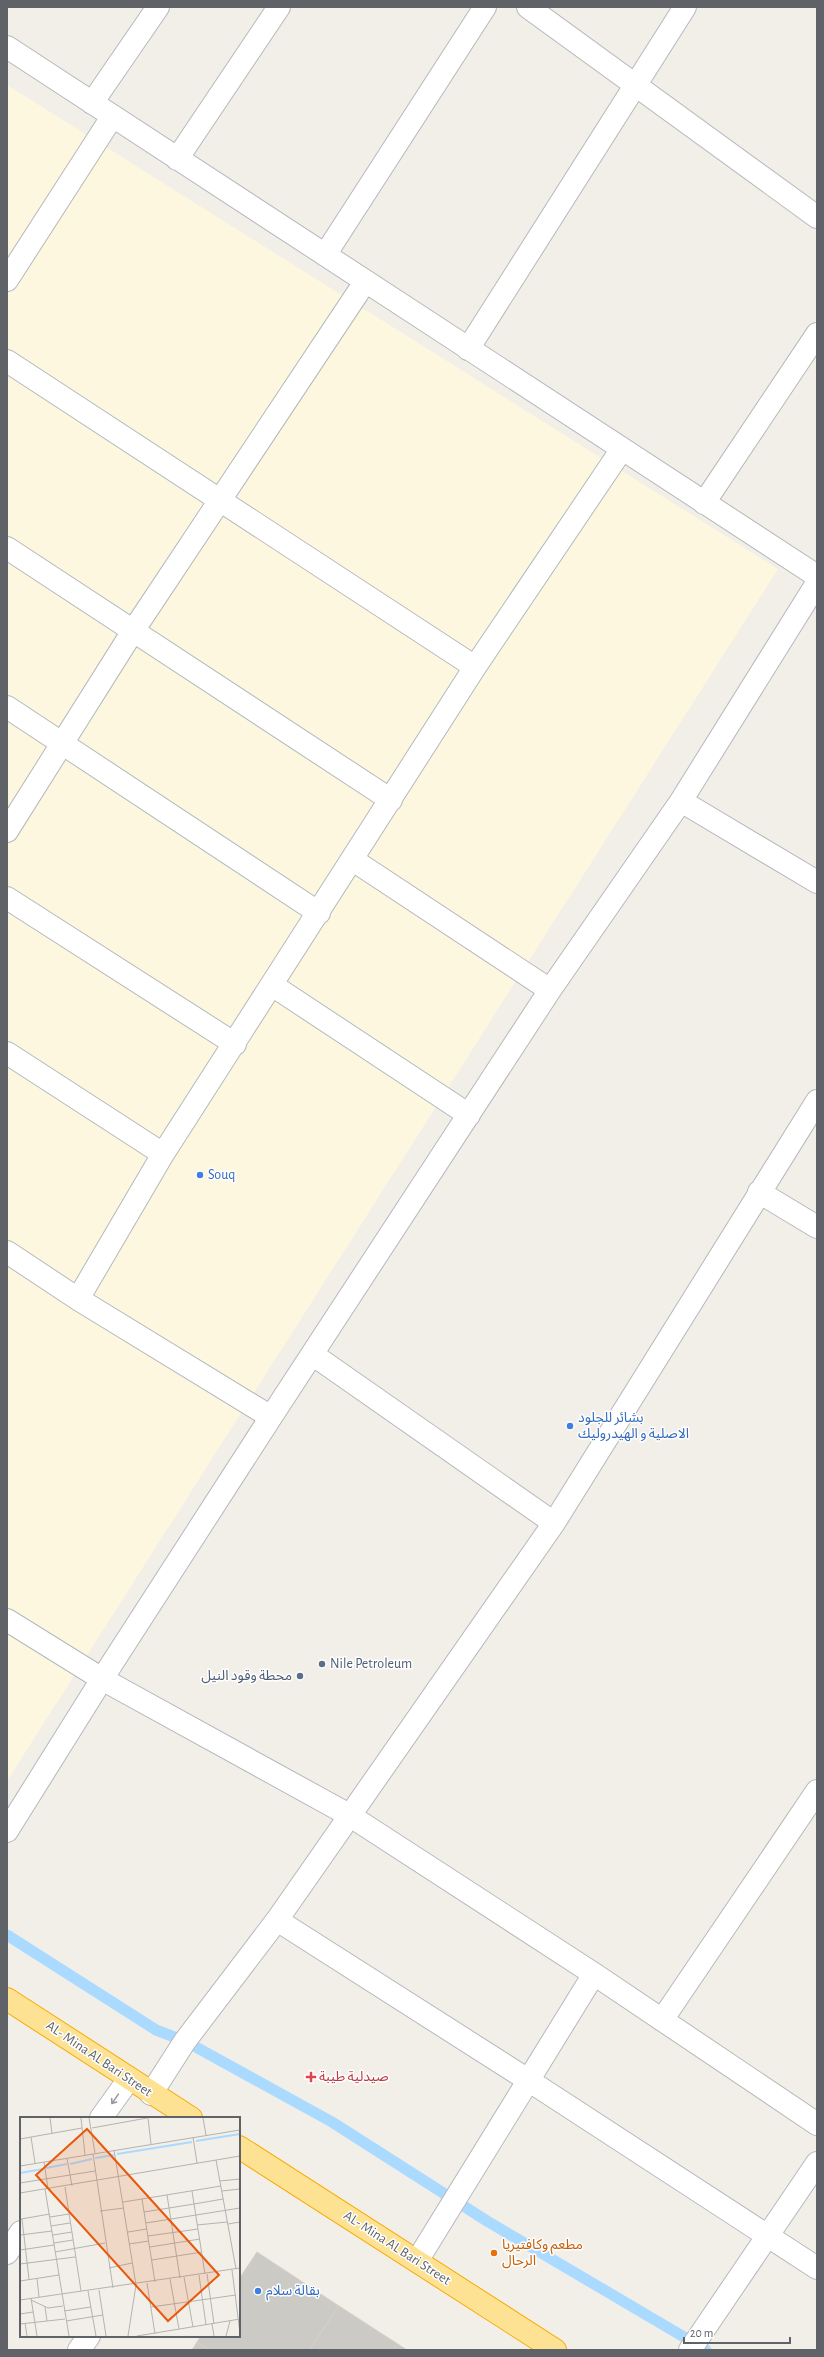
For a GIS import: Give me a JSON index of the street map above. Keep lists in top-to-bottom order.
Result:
{
  "streets": {
    "highway": ["AL- Mina AL Bari Street"]
  },
  "places": {
    "other": [
      "Souq",
      "بشائر للجلود الاصلية و الهيدروليك",
      "Nile Petroleum",
      "محطة وقود النيل",
      "مطعم وكافتيريا الرحال",
      "بقالة سلام"
    ],
    "health": ["صيدلية طيبة"]
  },
  "scale_bar": "20 m"
}
